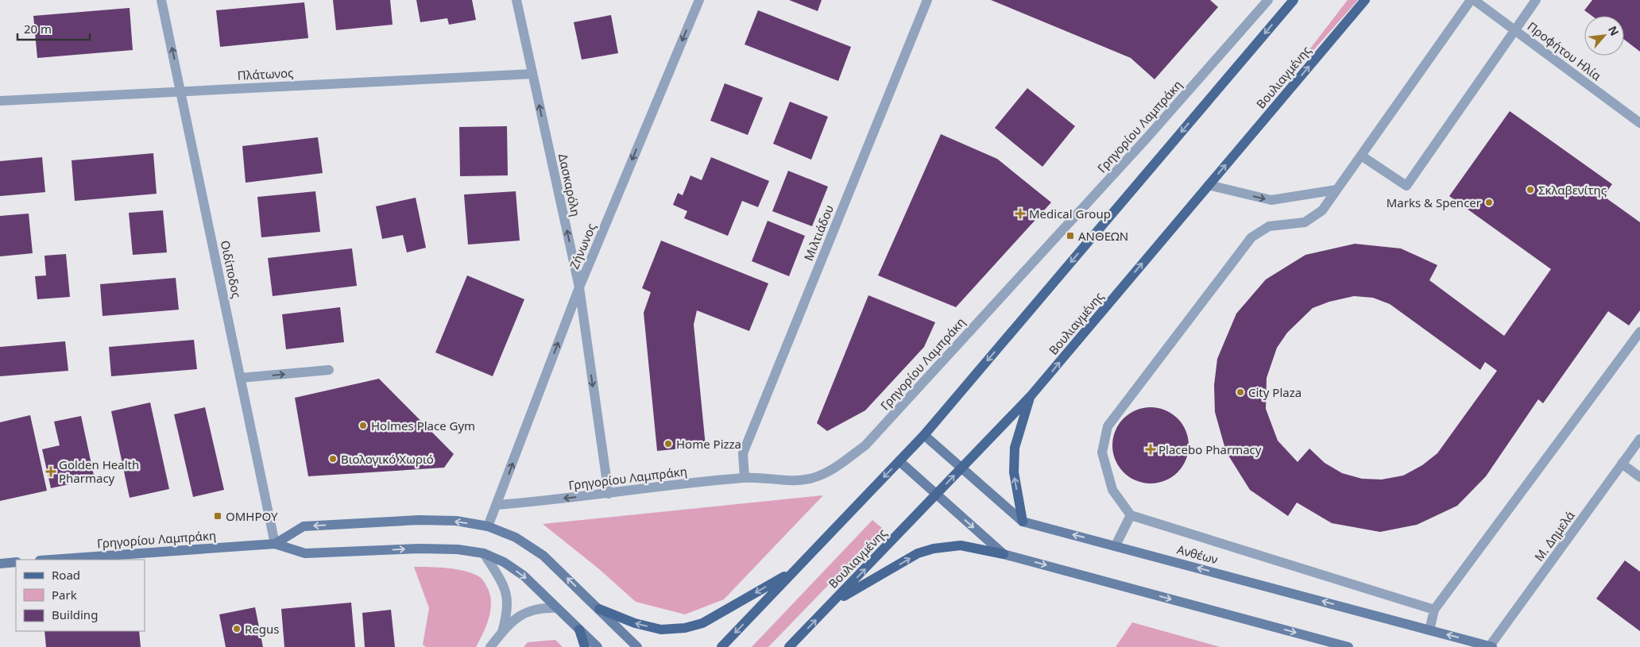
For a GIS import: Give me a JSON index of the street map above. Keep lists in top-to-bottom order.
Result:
{
  "streets": {
    "main road": ["Βουλιαγμένης", "Γρηγορίου Λαμπράκη", "Ανθέων"],
    "street": [
      "Προφήτου Ηλία",
      "Πλάτωνος",
      "Δασκαρόλη",
      "Μιλτιάδου",
      "Ζήνωνος",
      "Οιδίποδος",
      "Μ. Δημελά"
    ]
  },
  "crossings": [
    ["Πλάτωνος", "Δασκαρόλη"],
    ["Πλάτωνος", "Οιδίποδος"],
    ["Βουλιαγμένης", "Ανθέων"],
    ["Γρηγορίου Λαμπράκη", "Δασκαρόλη"],
    ["Γρηγορίου Λαμπράκη", "Μιλτιάδου"],
    ["Γρηγορίου Λαμπράκη", "Ζήνωνος"],
    ["Γρηγορίου Λαμπράκη", "Οιδίποδος"],
    ["Δασκαρόλη", "Ζήνωνος"],
    ["Μ. Δημελά", "Ανθέων"]
  ],
  "places": {
    "other": [
      "Σκλαβενίτης",
      "Marks & Spencer",
      "City Plaza",
      "Holmes Place Gym",
      "Home Pizza",
      "Βιολογικό Χωριό",
      "Regus"
    ],
    "health": ["Medical Group", "Placebo Pharmacy", "Golden Health Pharmacy"],
    "transit": ["ΑΝΘΕΩΝ", "ΟΜΗΡΟΥ"]
  },
  "legend": ["Road", "Park", "Building"],
  "scale_bar": "20 m",
  "north": "top right"
}
